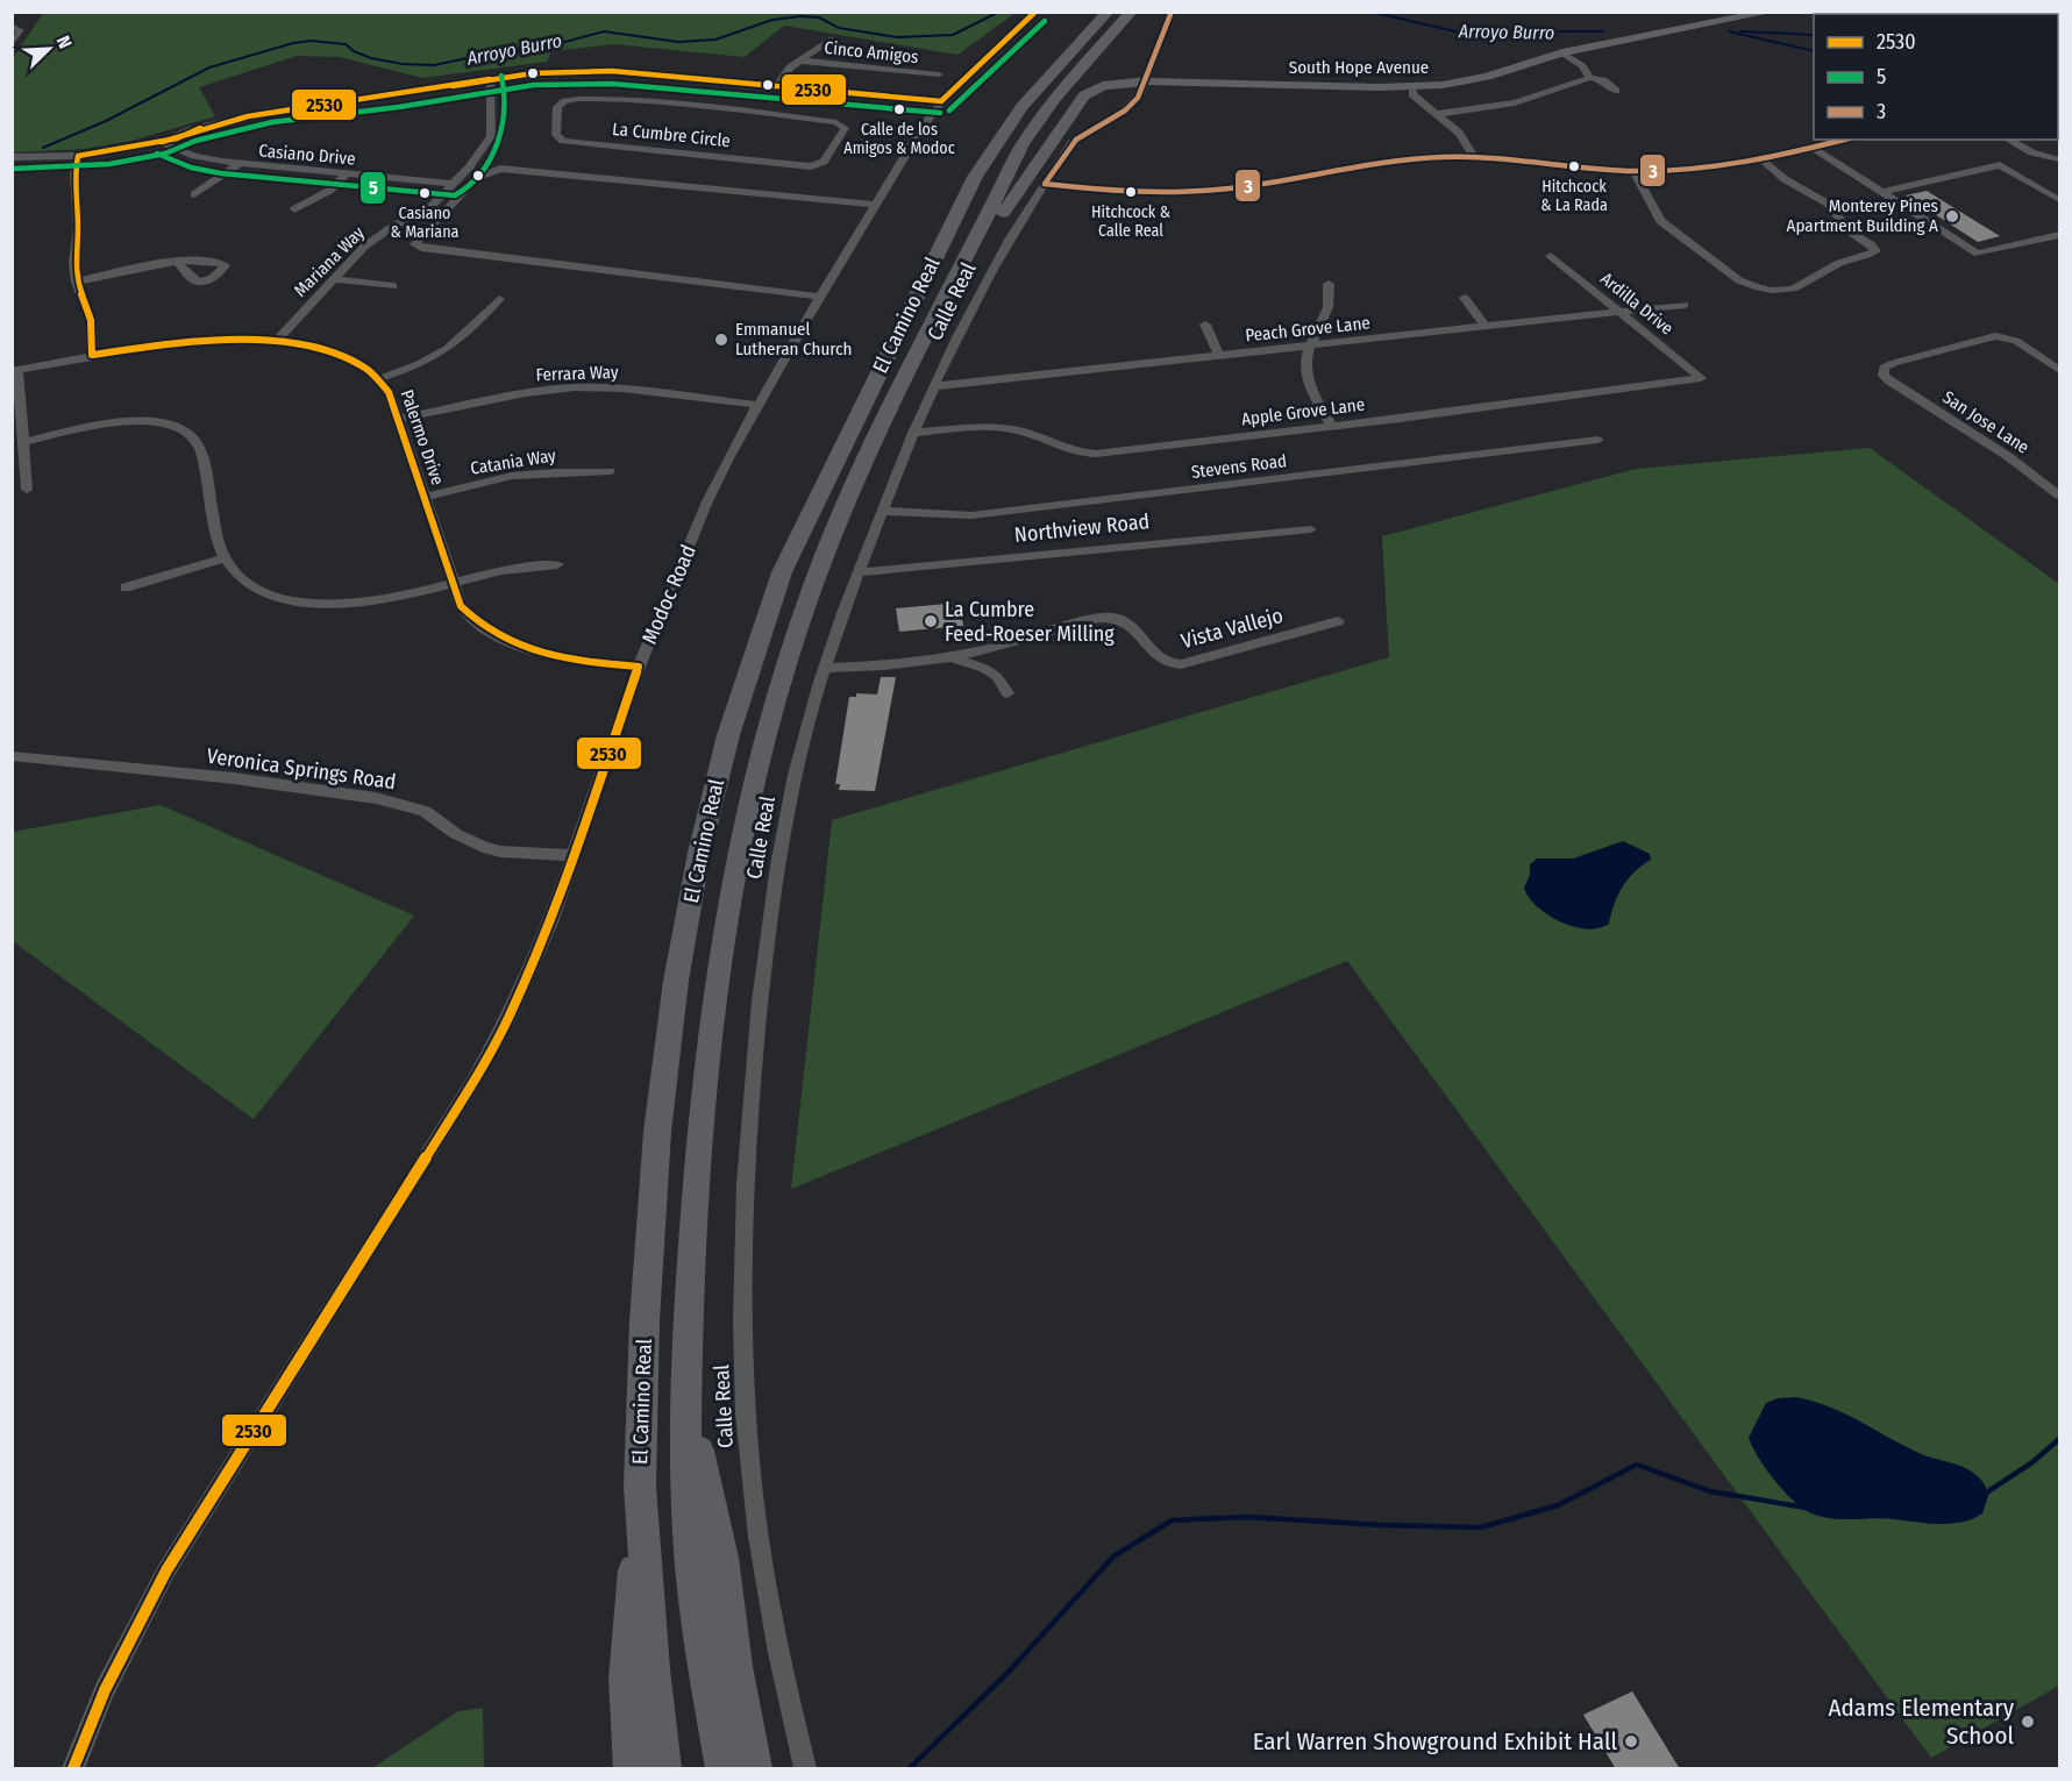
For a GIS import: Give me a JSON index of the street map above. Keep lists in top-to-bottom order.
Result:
{
  "streets": {
    "highway": ["El Camino Real"],
    "main road": ["South Hope Avenue"],
    "street": [
      "Cinco Amigos",
      "La Cumbre Circle",
      "Casiano Drive",
      "Mariana Way",
      "Calle Real",
      "Ardilla Drive",
      "Peach Grove Lane",
      "Ferrara Way",
      "Apple Grove Lane",
      "San Jose Lane",
      "Palermo Drive",
      "Catania Way",
      "Stevens Road",
      "Northview Road",
      "Modoc Road",
      "Vista Vallejo",
      "Veronica Springs Road"
    ]
  },
  "crossings": [
    ["South Hope Avenue", "Calle Real"],
    ["Casiano Drive", "Mariana Way"],
    ["Mariana Way", "Palermo Drive"],
    ["Calle Real", "Peach Grove Lane"],
    ["Calle Real", "Apple Grove Lane"],
    ["Calle Real", "Stevens Road"],
    ["Calle Real", "Northview Road"],
    ["Calle Real", "Vista Vallejo"],
    ["Ardilla Drive", "Peach Grove Lane"],
    ["Ardilla Drive", "Apple Grove Lane"],
    ["Ferrara Way", "Palermo Drive"],
    ["Ferrara Way", "Modoc Road"],
    ["Palermo Drive", "Catania Way"],
    ["Palermo Drive", "Modoc Road"],
    ["Modoc Road", "Veronica Springs Road"]
  ],
  "water": ["Arroyo Burro"],
  "places": [
    "Calle de los Amigos & Modoc",
    "Hitchcock & La Rada",
    "Hitchcock & Calle Real",
    "Casiano & Mariana",
    "Monterey Pines Apartment Building A",
    "Emmanuel Lutheran Church",
    "La Cumbre Feed-Roeser Milling",
    "Adams Elementary School",
    "Earl Warren Showground Exhibit Hall"
  ],
  "lines": ["transit line 2530", "transit line 3", "transit line 5"],
  "legend": ["2530", "5", "3"],
  "north": "top right"
}
